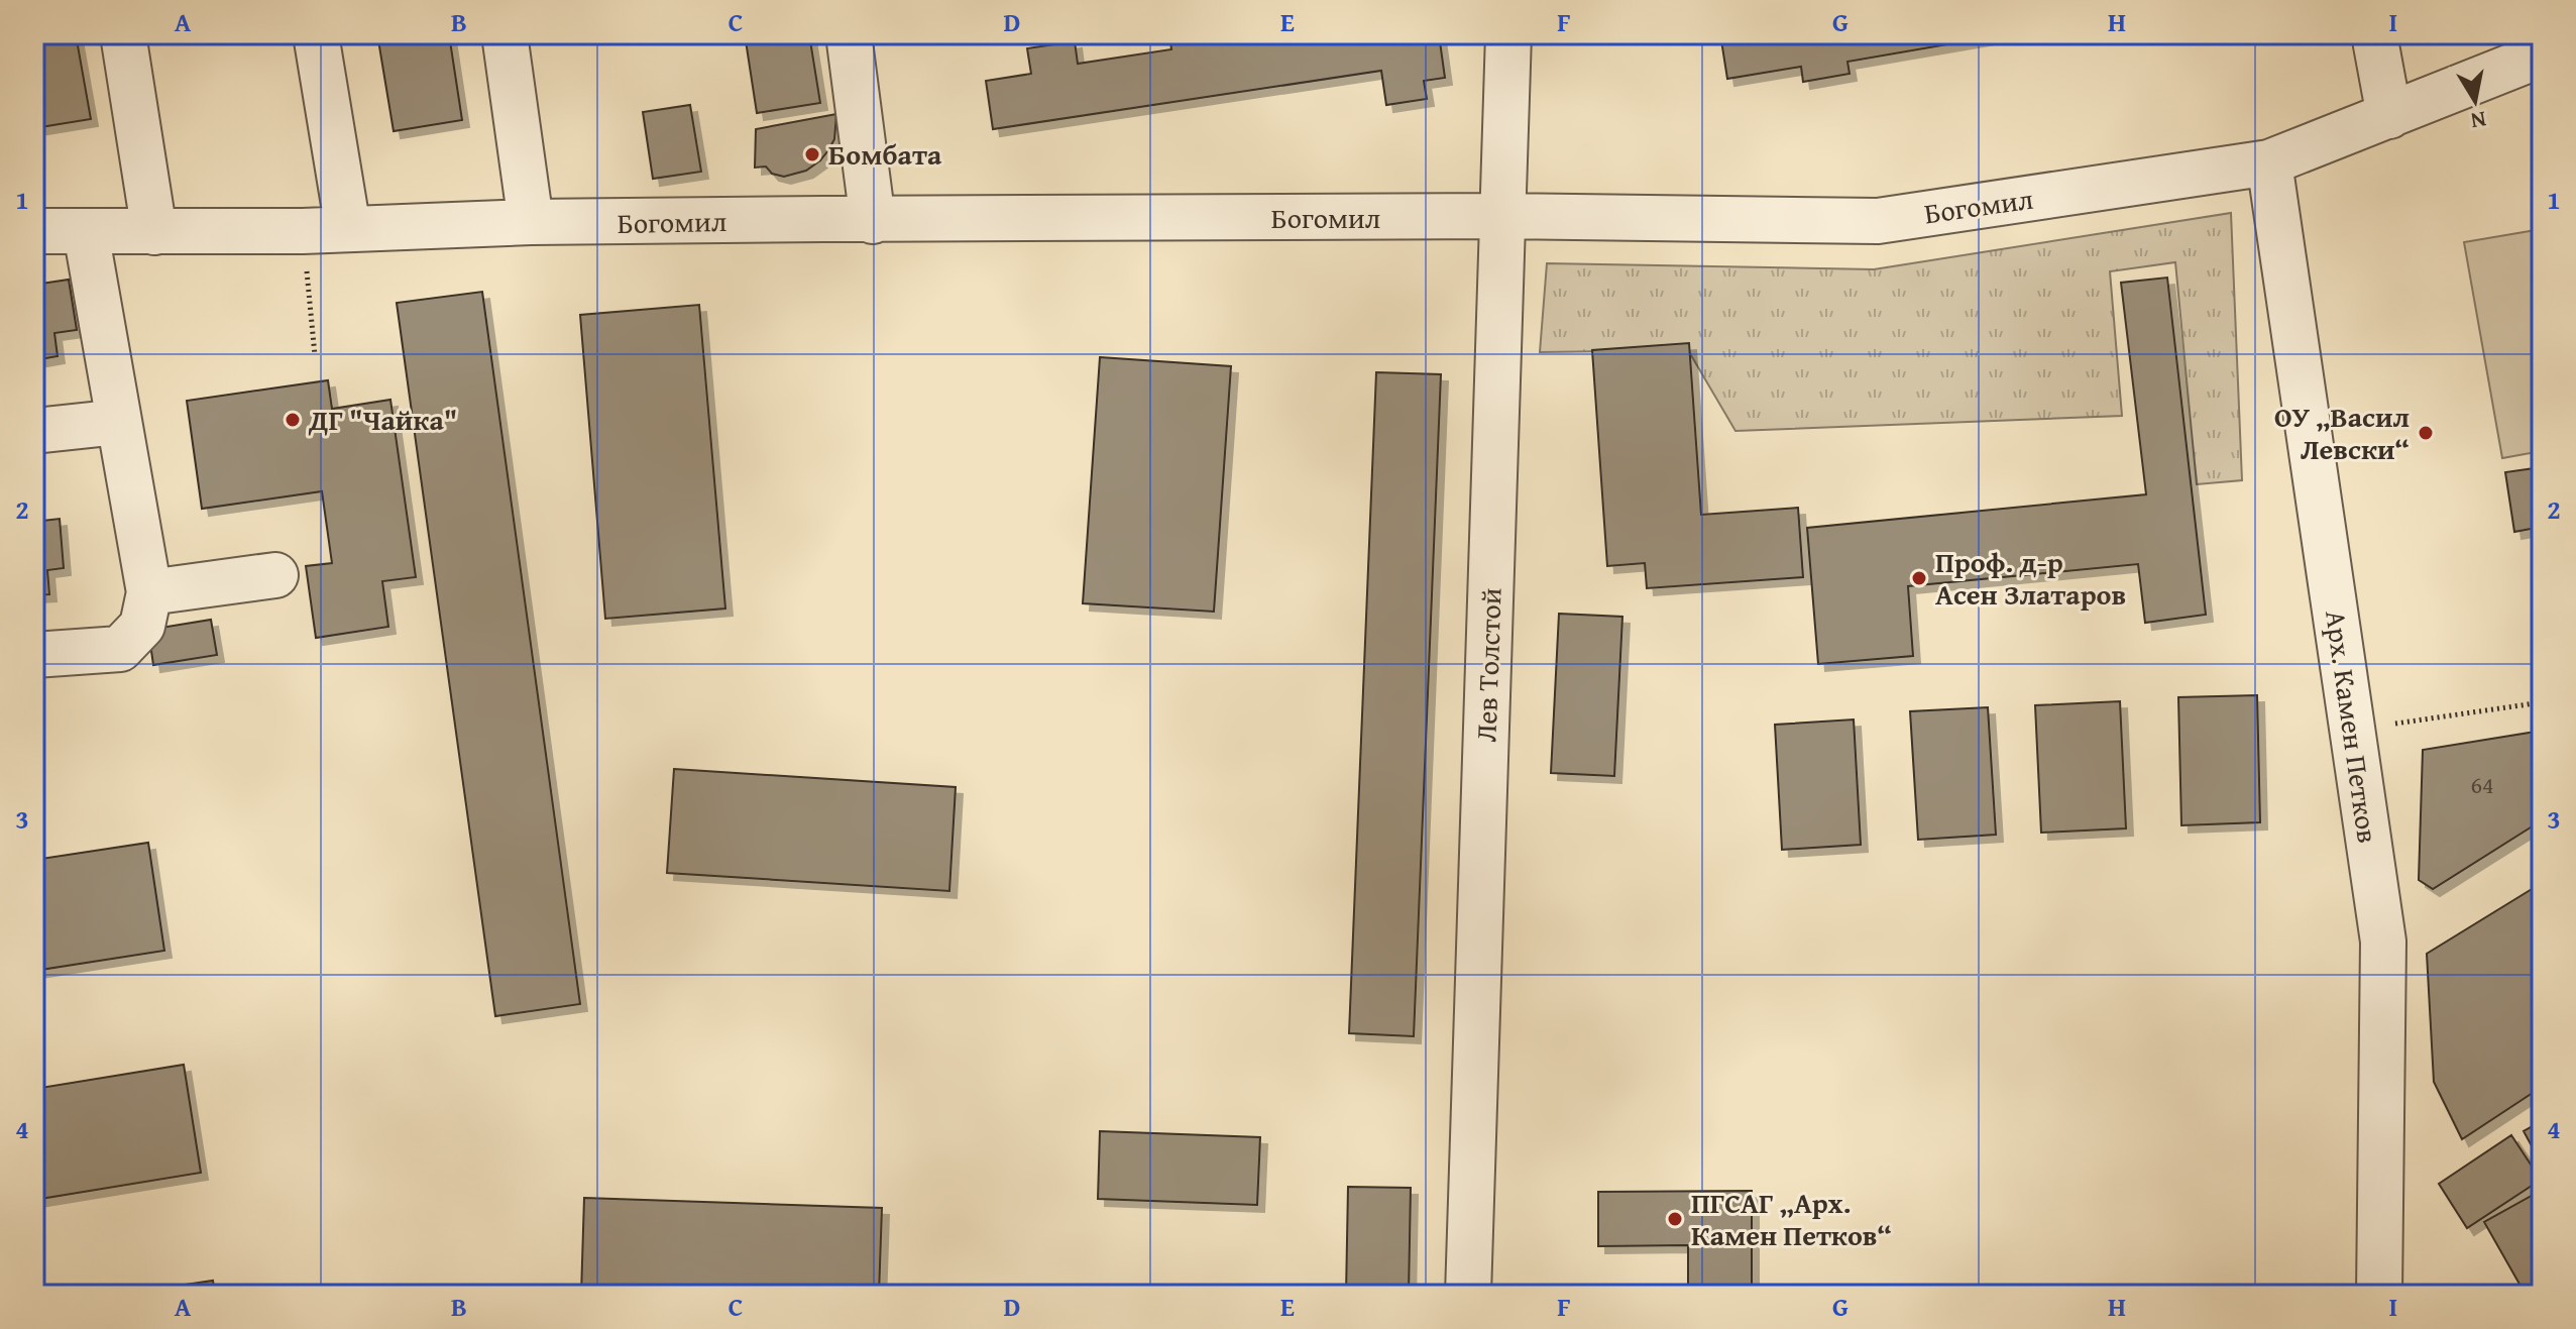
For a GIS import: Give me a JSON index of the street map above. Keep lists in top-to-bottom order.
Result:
{
  "streets": {
    "street": ["Богомил", "Лев Толстой", "Арх. Камен Петков"]
  },
  "crossings": [
    ["Богомил", "Лев Толстой"],
    ["Богомил", "Арх. Камен Петков"]
  ],
  "places": [
    "Бомбата",
    "ДГ \"Чайка\"",
    "ОУ „Васил Левски“",
    "Проф. д-р Асен Златаров",
    "ПГСАГ „Арх. Камен Петков“"
  ],
  "house_numbers": ["64"],
  "north": "bottom",
  "grid": {
    "columns": [
      "A",
      "B",
      "C",
      "D",
      "E",
      "F",
      "G",
      "H",
      "I"
    ],
    "rows": [
      "1",
      "2",
      "3",
      "4"
    ]
  }
}
